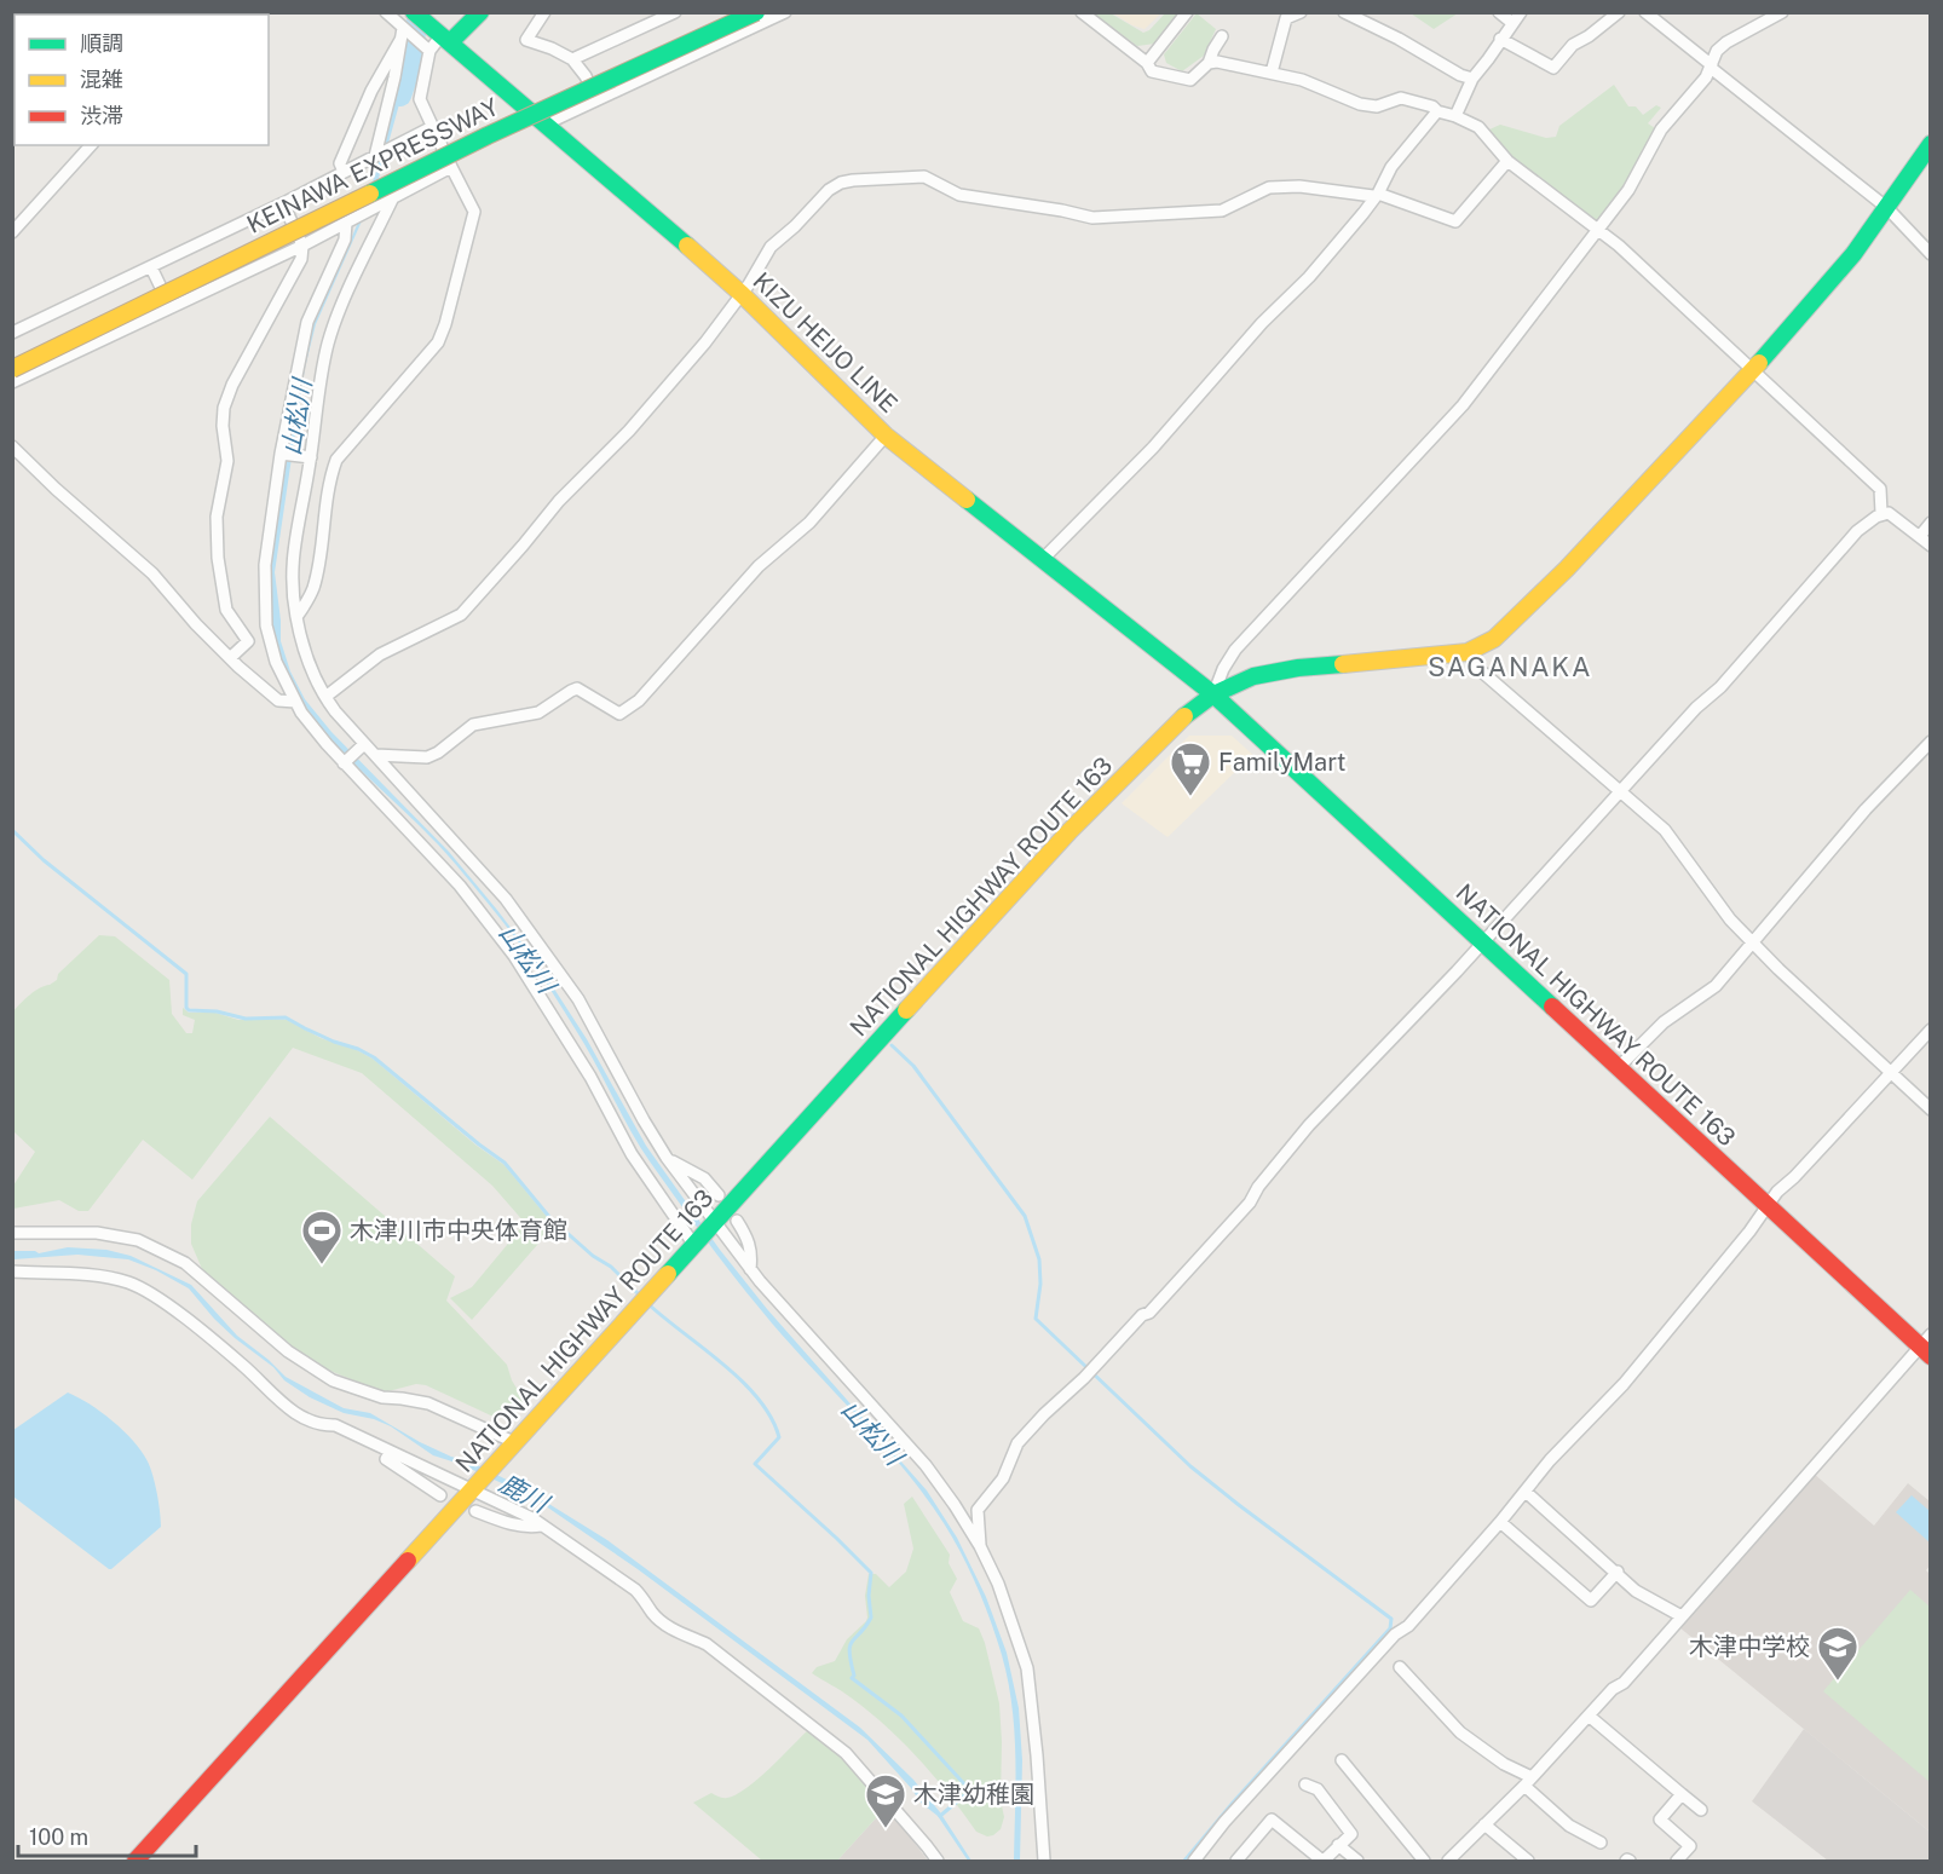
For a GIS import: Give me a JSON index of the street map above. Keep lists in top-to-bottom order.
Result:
{
  "streets": {
    "main road": ["KEINAWA EXPRESSWAY", "KIZU HEIJO LINE", "NATIONAL HIGHWAY ROUTE 163"]
  },
  "crossings": [
    ["KIZU HEIJO LINE", "NATIONAL HIGHWAY ROUTE 163"]
  ],
  "districts": ["SAGANAKA"],
  "water": ["山松川", "鹿川"],
  "places": {
    "supermarket": ["FamilyMart"],
    "sports": ["木津川市中央体育館"],
    "school or university": ["木津中学校", "木津幼稚園"]
  },
  "legend": ["順調", "混雑", "渋滞"],
  "scale_bar": "100 m"
}
